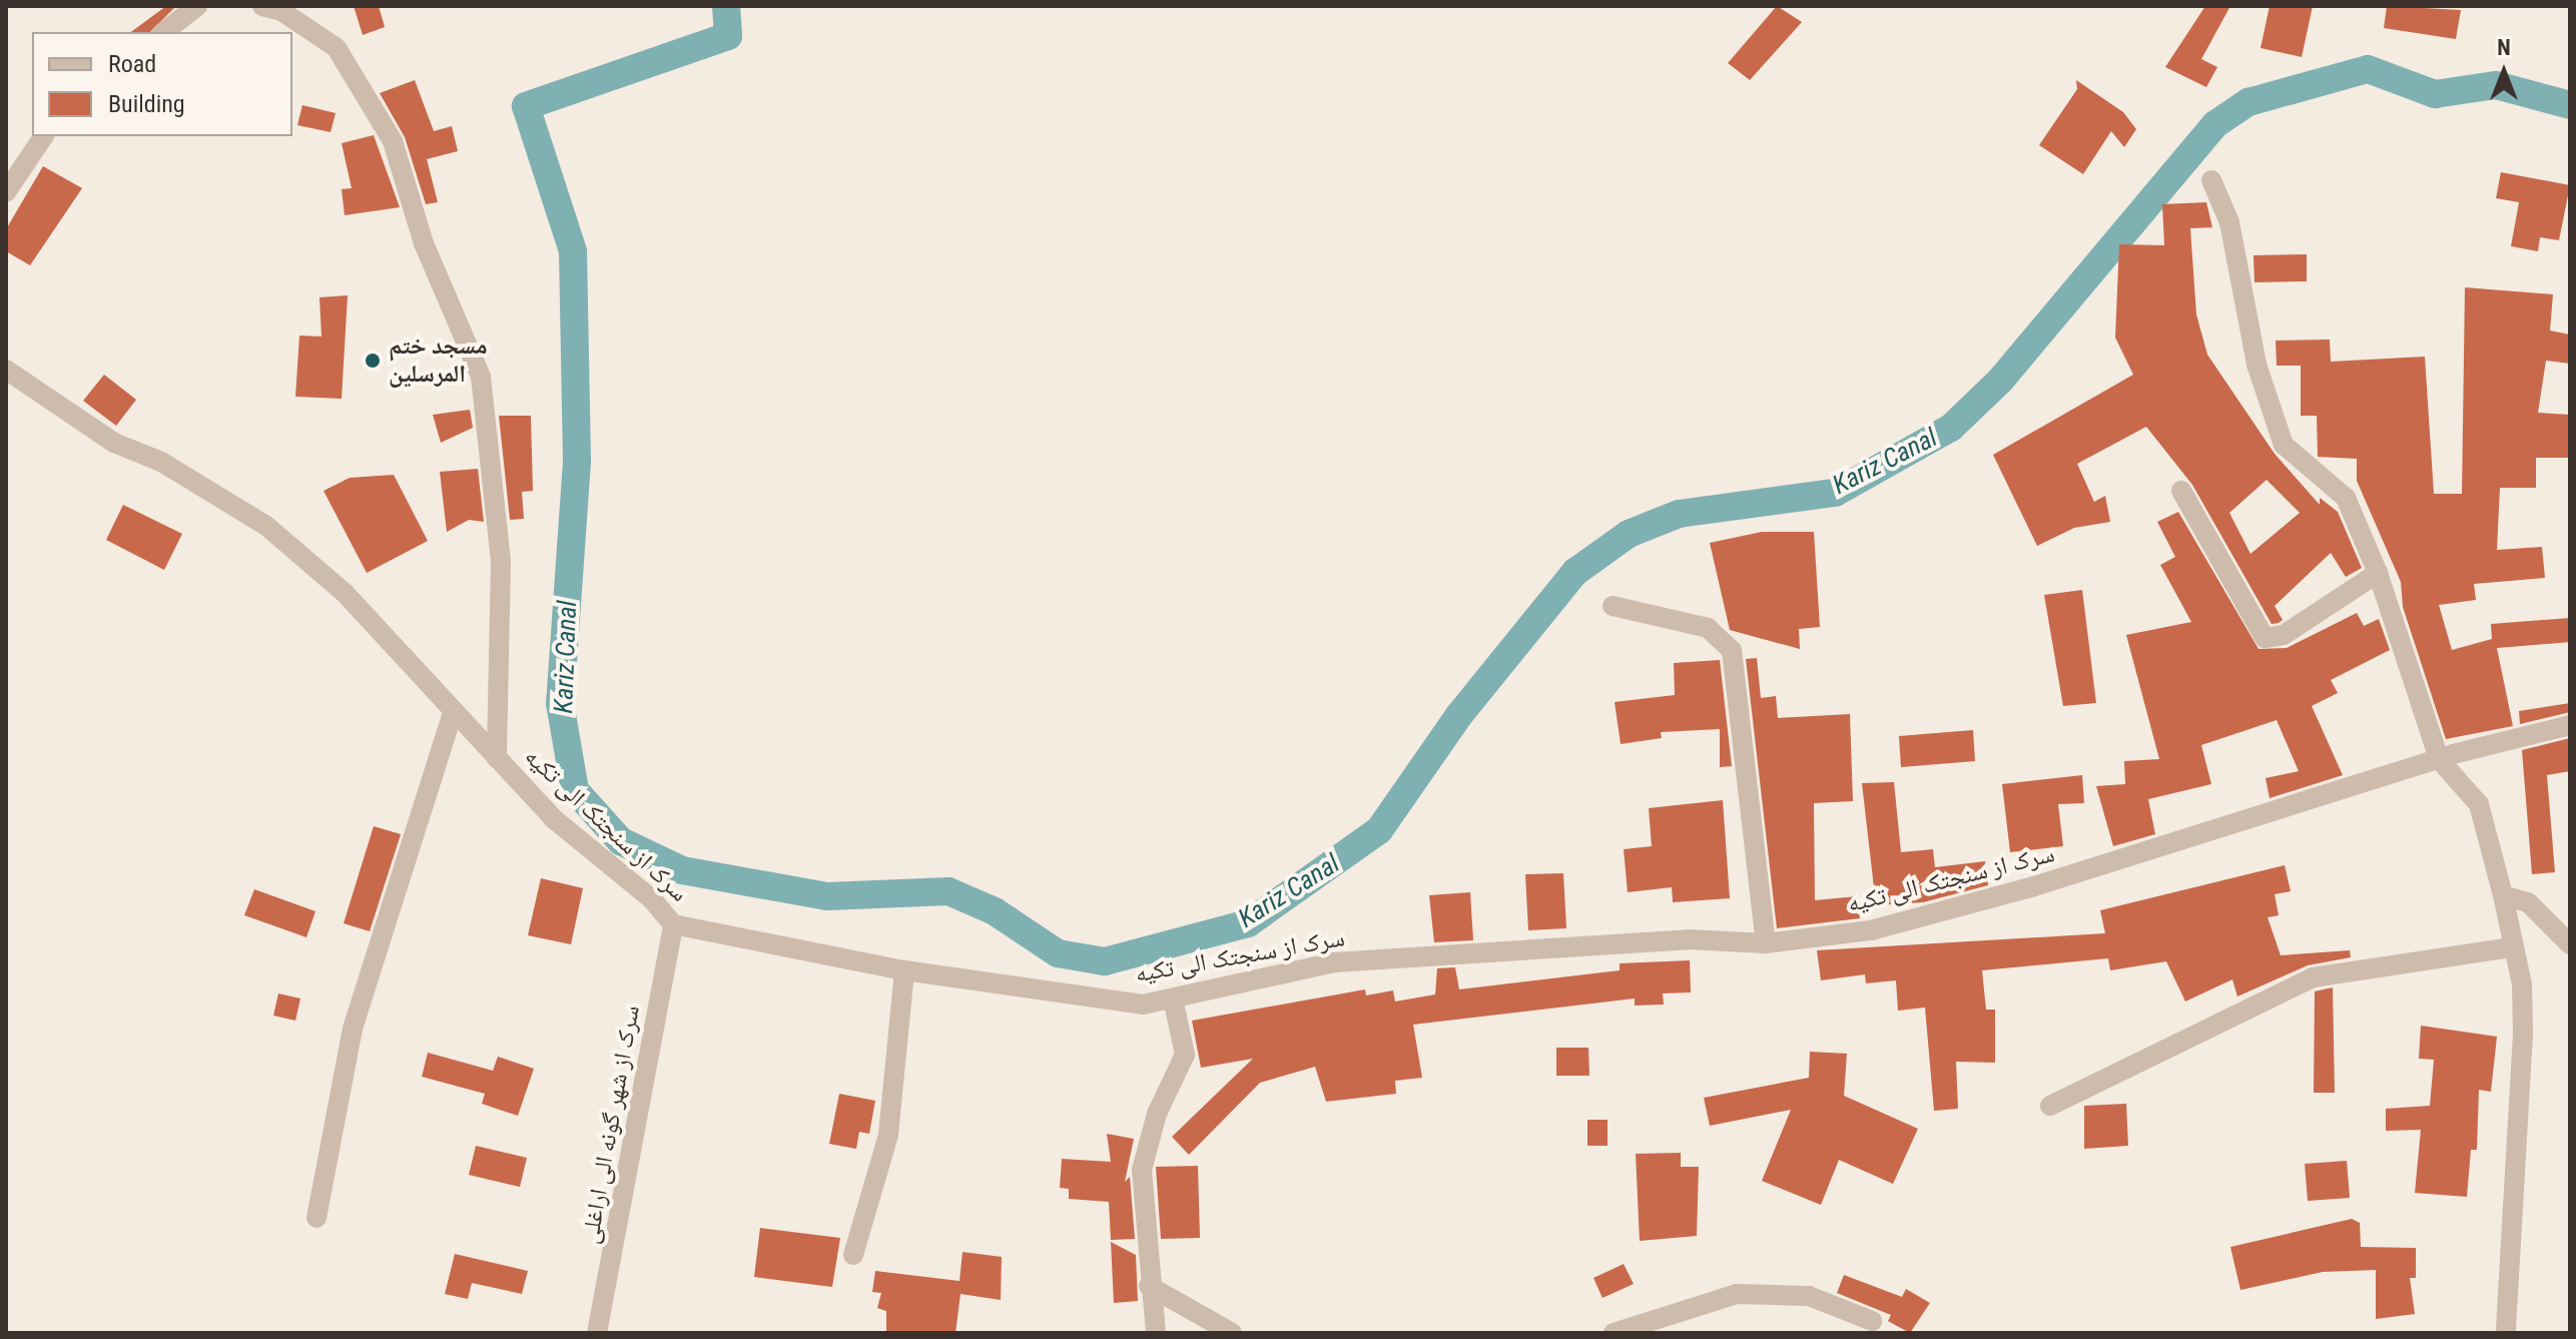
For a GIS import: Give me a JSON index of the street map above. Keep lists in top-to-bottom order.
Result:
{
  "streets": {
    "street": ["سرک از سنجتک الی تکیه", "سرک از شهر گونه الی اراغلی"]
  },
  "crossings": [
    ["سرک از سنجتک الی تکیه", "سرک از شهر گونه الی اراغلی"]
  ],
  "water": ["Kariz Canal"],
  "places": ["مسجد ختم المرسلین"],
  "legend": ["Road", "Building"],
  "north": "top"
}
